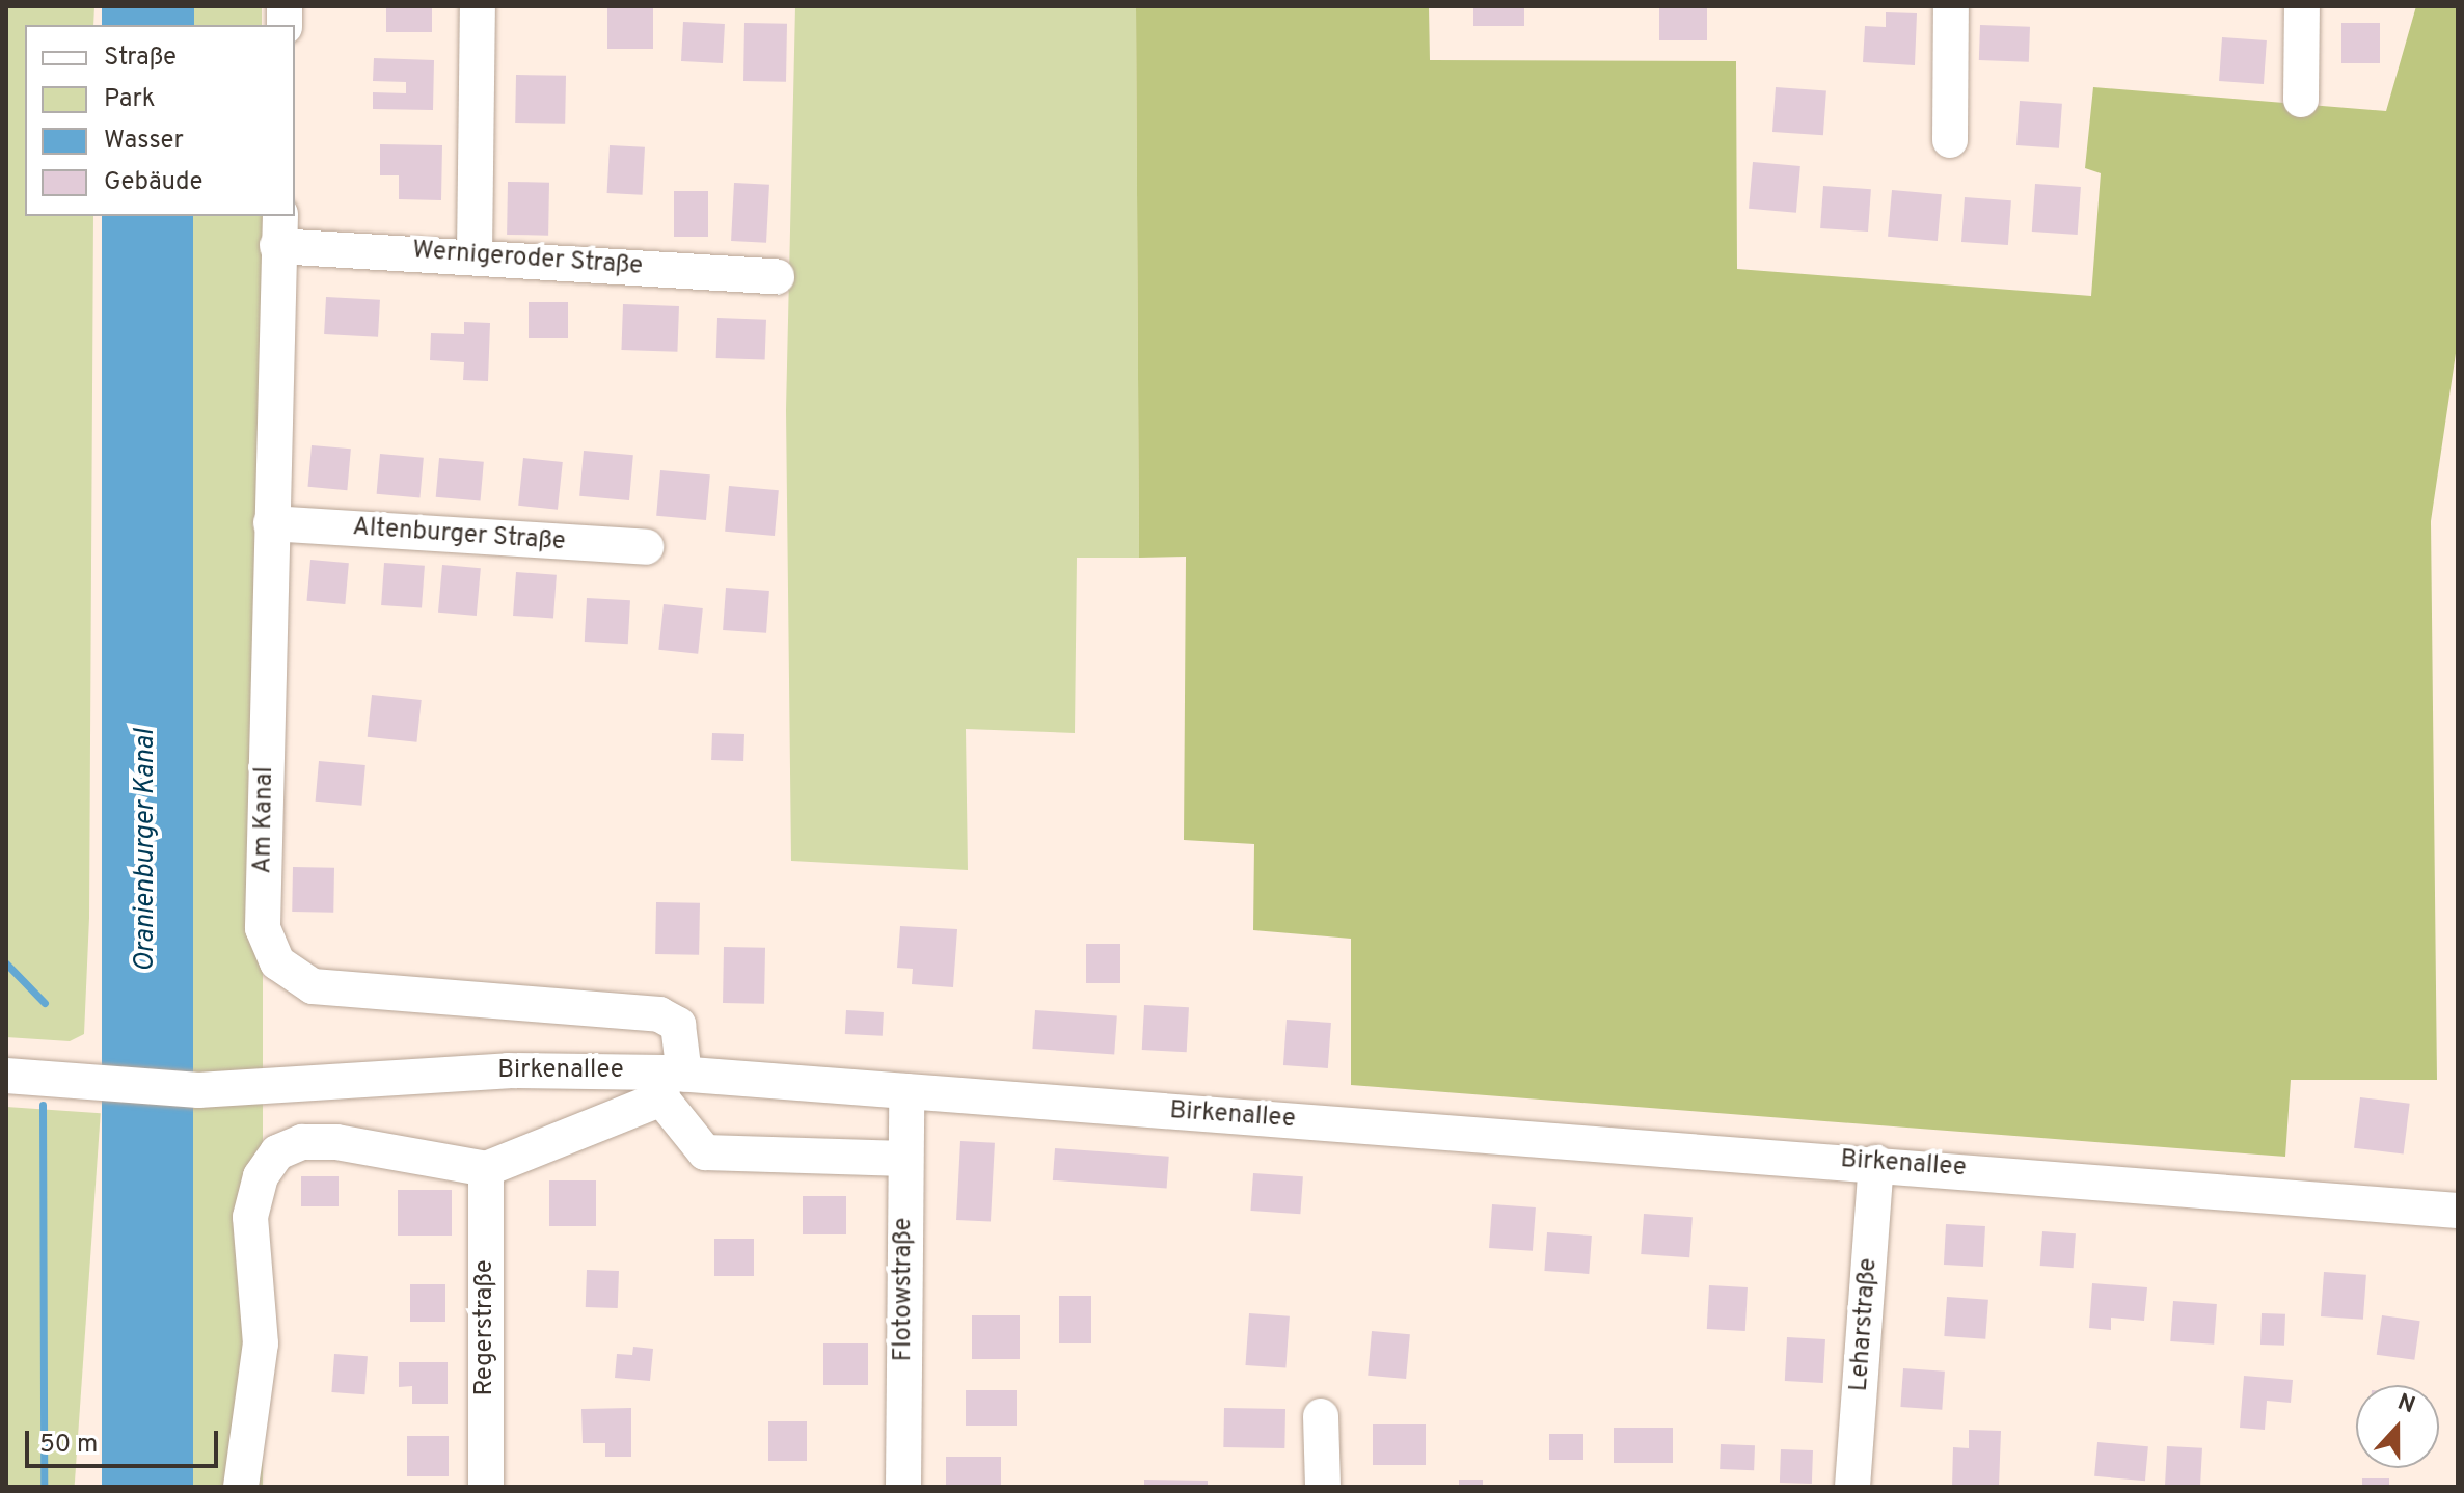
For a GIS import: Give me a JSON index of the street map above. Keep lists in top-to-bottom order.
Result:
{
  "streets": {
    "street": [
      "Wernigeroder Straße",
      "Altenburger Straße",
      "Am Kanal",
      "Birkenallee",
      "Flotowstraße",
      "Leharstraße",
      "Regerstraße"
    ]
  },
  "crossings": [
    ["Wernigeroder Straße", "Am Kanal"],
    ["Altenburger Straße", "Am Kanal"],
    ["Am Kanal", "Birkenallee"],
    ["Birkenallee", "Flotowstraße"],
    ["Birkenallee", "Leharstraße"]
  ],
  "water": ["Oranienburger Kanal"],
  "legend": [
    "Straße",
    "Park",
    "Wasser",
    "Gebäude"
  ],
  "scale_bar": "50 m",
  "north": "top"
}
